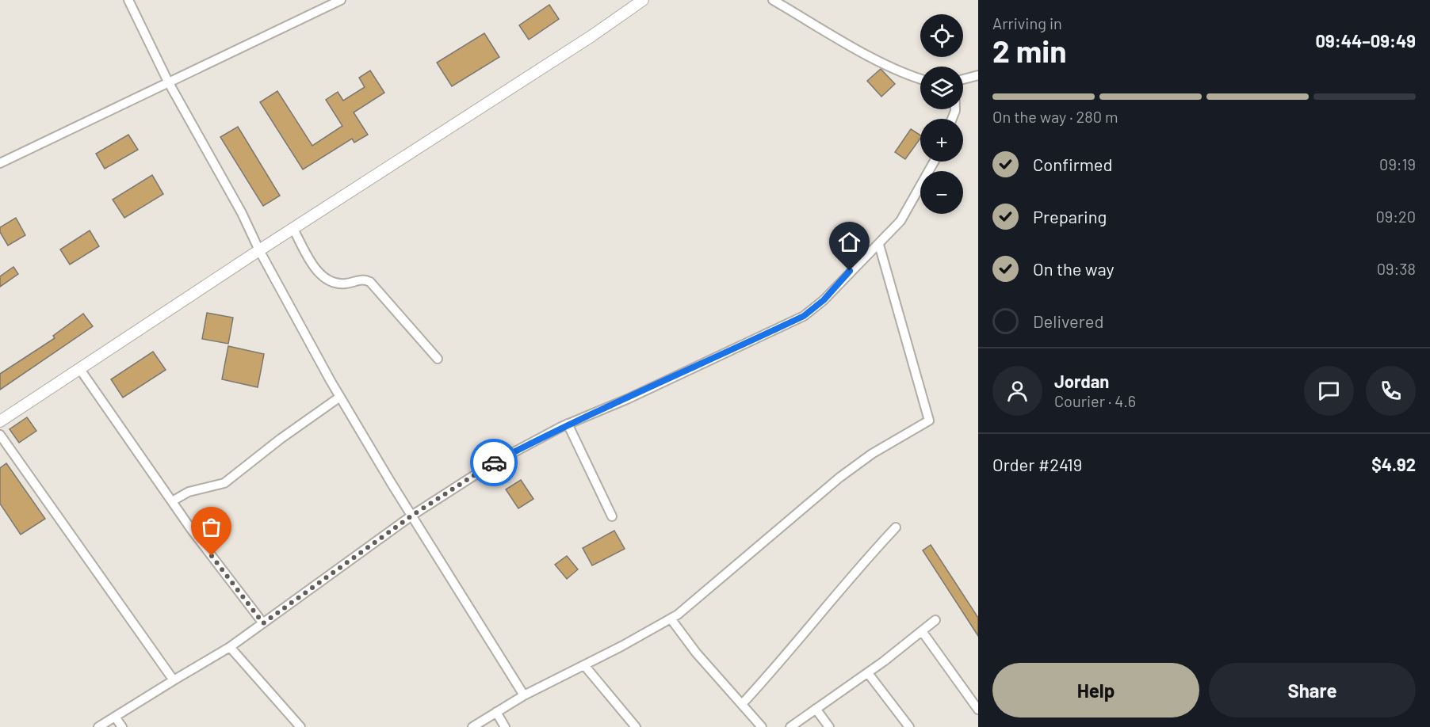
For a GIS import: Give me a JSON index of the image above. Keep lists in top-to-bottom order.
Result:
{
  "page": {
    "heading": ["2 min", "Arriving in", "09:44–09:49"],
    "panel": [
      "Jordan",
      "Courier · 4.6",
      "Order #2419",
      "$4.92"
    ],
    "map_buttons": ["+", "−"],
    "bar": "On the way · 280 m",
    "list": [
      ["Confirmed", "09:19"],
      ["Preparing", "09:20"],
      ["On the way", "09:38"],
      "Delivered"
    ],
    "buttons": ["Help", "Share"]
  }
}
